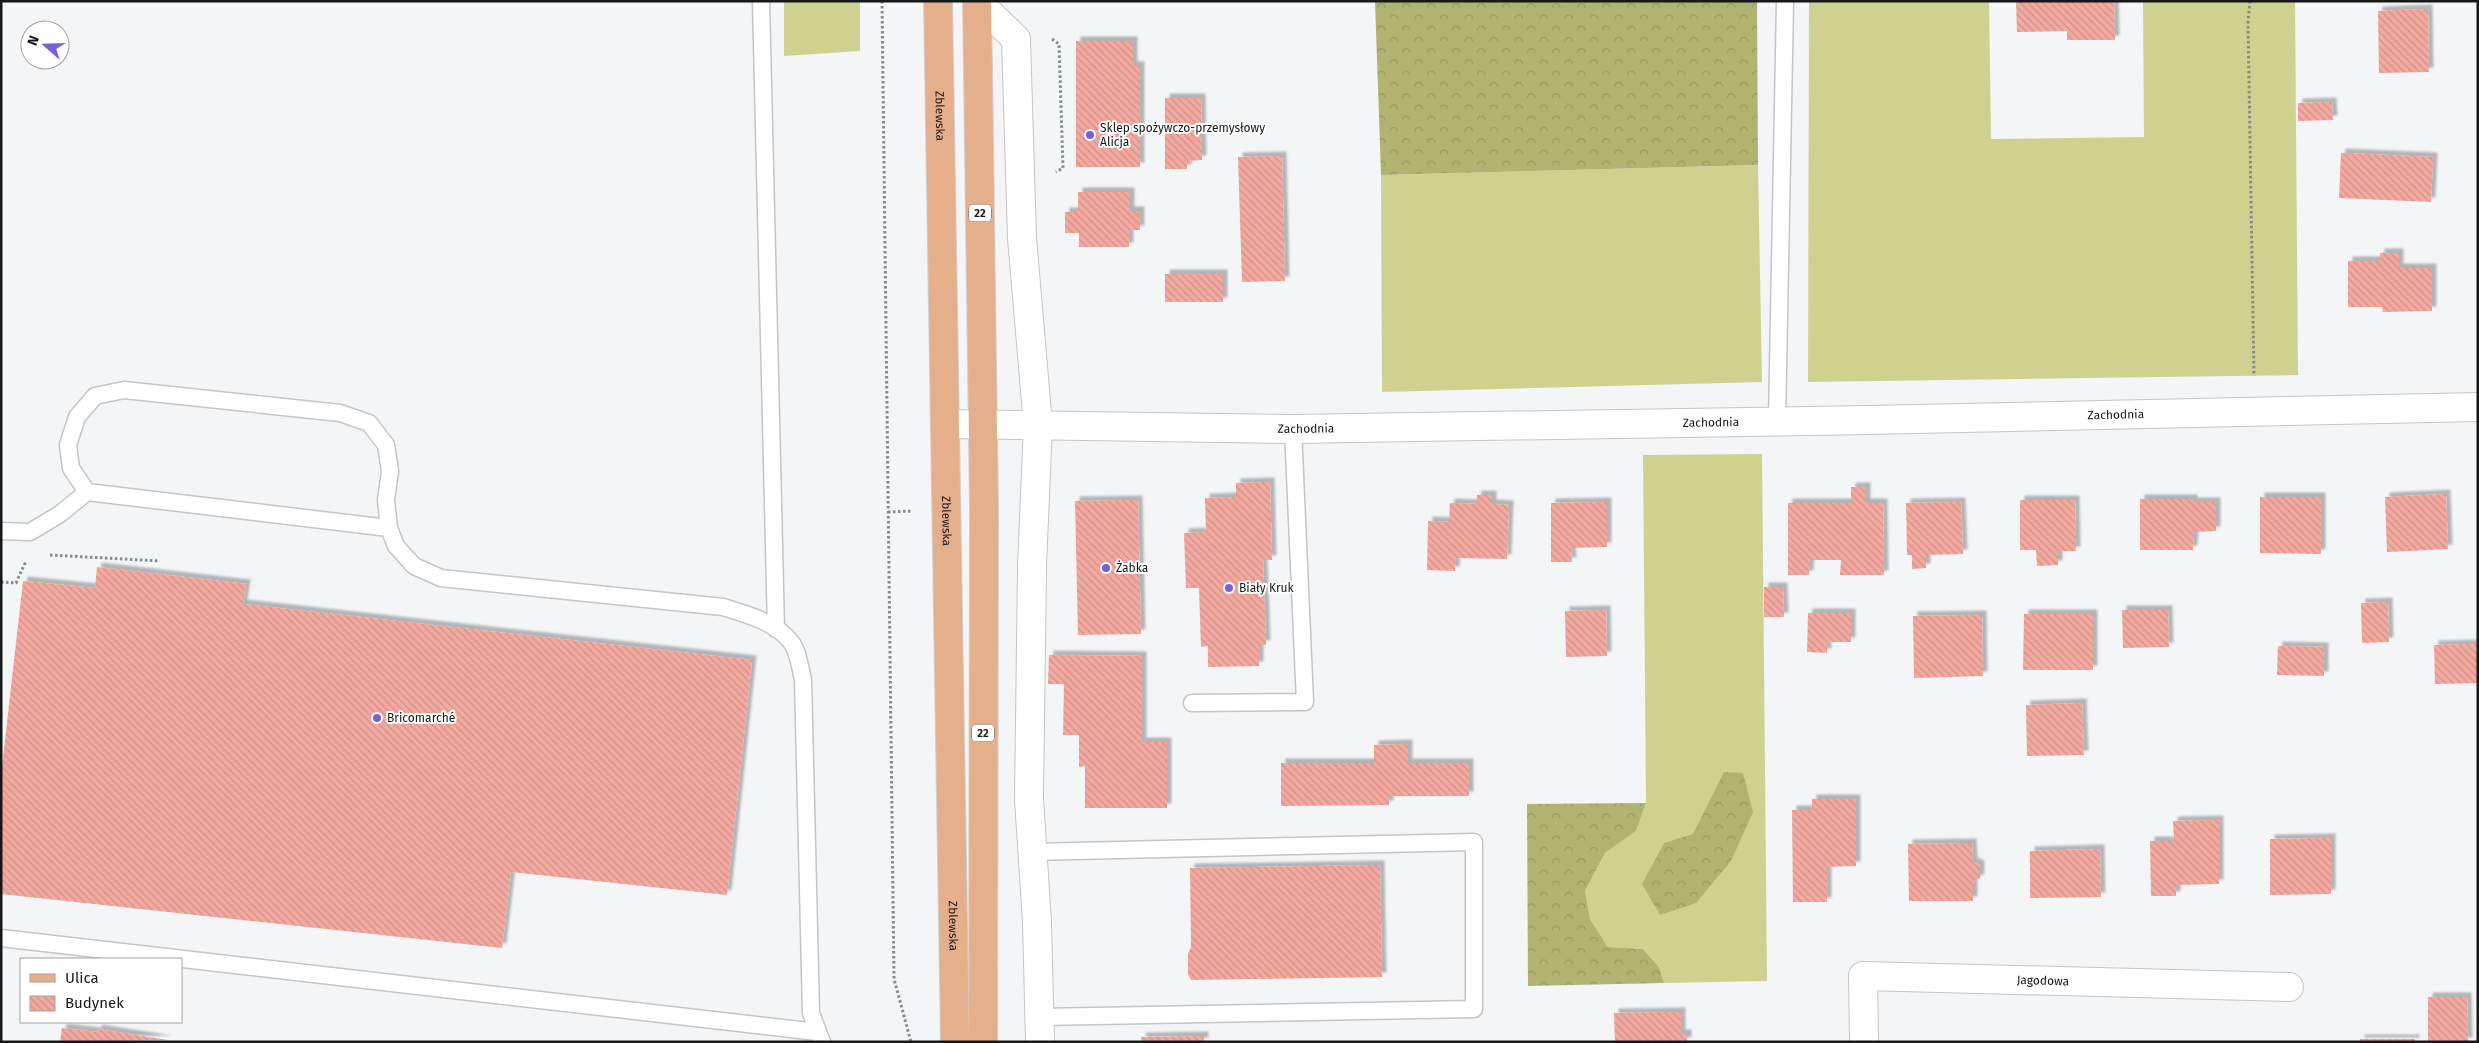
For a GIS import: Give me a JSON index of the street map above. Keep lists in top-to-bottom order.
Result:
{
  "streets": {
    "main road": ["Zblewska", "22"],
    "street": ["Zachodnia", "Jagodowa"]
  },
  "crossings": [
    ["Zblewska", "Zachodnia"],
    ["22", "Zachodnia"]
  ],
  "places": [
    "Sklep spożywczo-przemysłowy Alicja",
    "Żabka",
    "Biały Kruk",
    "Bricomarché"
  ],
  "legend": ["Ulica", "Budynek"],
  "north": "left"
}
